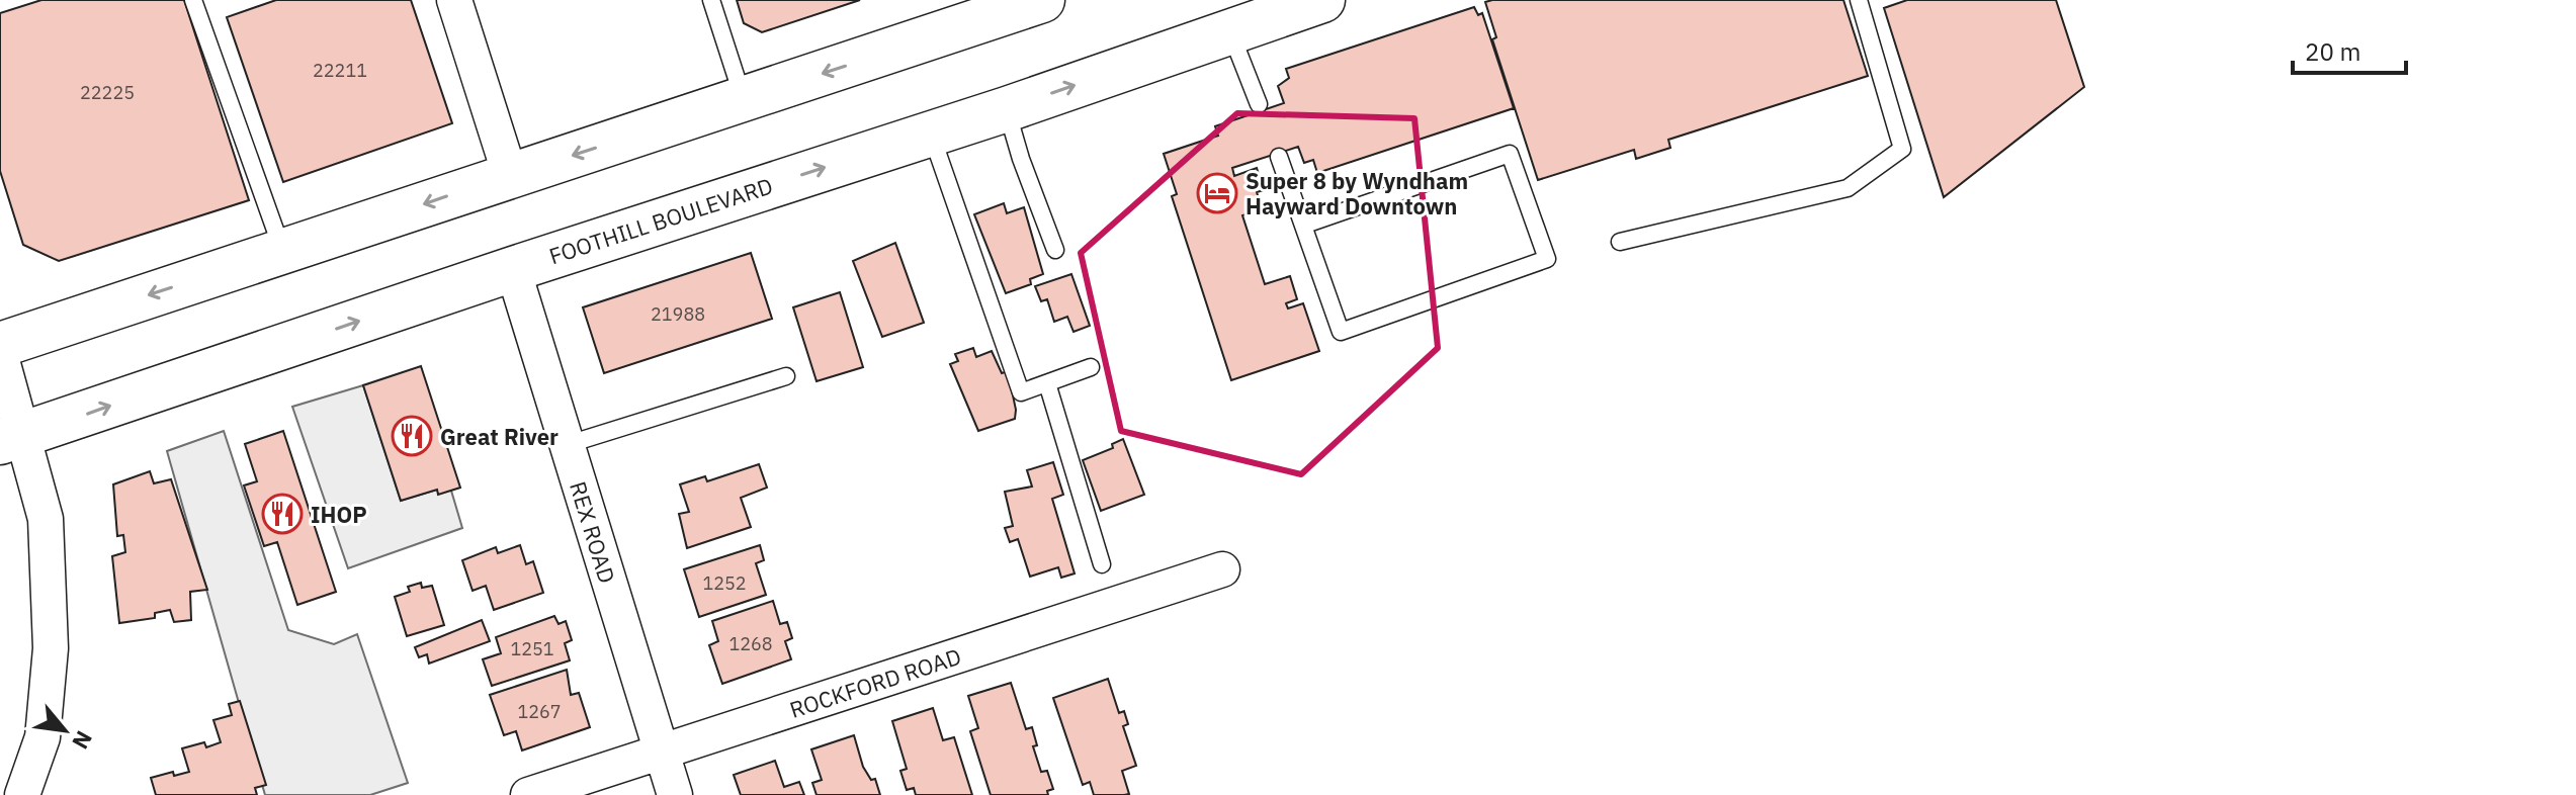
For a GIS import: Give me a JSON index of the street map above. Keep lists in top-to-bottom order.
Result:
{
  "streets": {
    "main road": ["FOOTHILL BOULEVARD"],
    "street": ["REX ROAD", "ROCKFORD ROAD"]
  },
  "crossings": [
    ["FOOTHILL BOULEVARD", "REX ROAD"],
    ["REX ROAD", "ROCKFORD ROAD"]
  ],
  "places": {
    "hotel": ["Super 8 by Wyndham Hayward Downtown"],
    "restaurant": ["Great River", "IHOP"]
  },
  "house_numbers": [
    "22211",
    "22225",
    "21988",
    "1252",
    "1268",
    "1251",
    "1267"
  ],
  "scale_bar": "20 m",
  "north": "bottom right"
}
